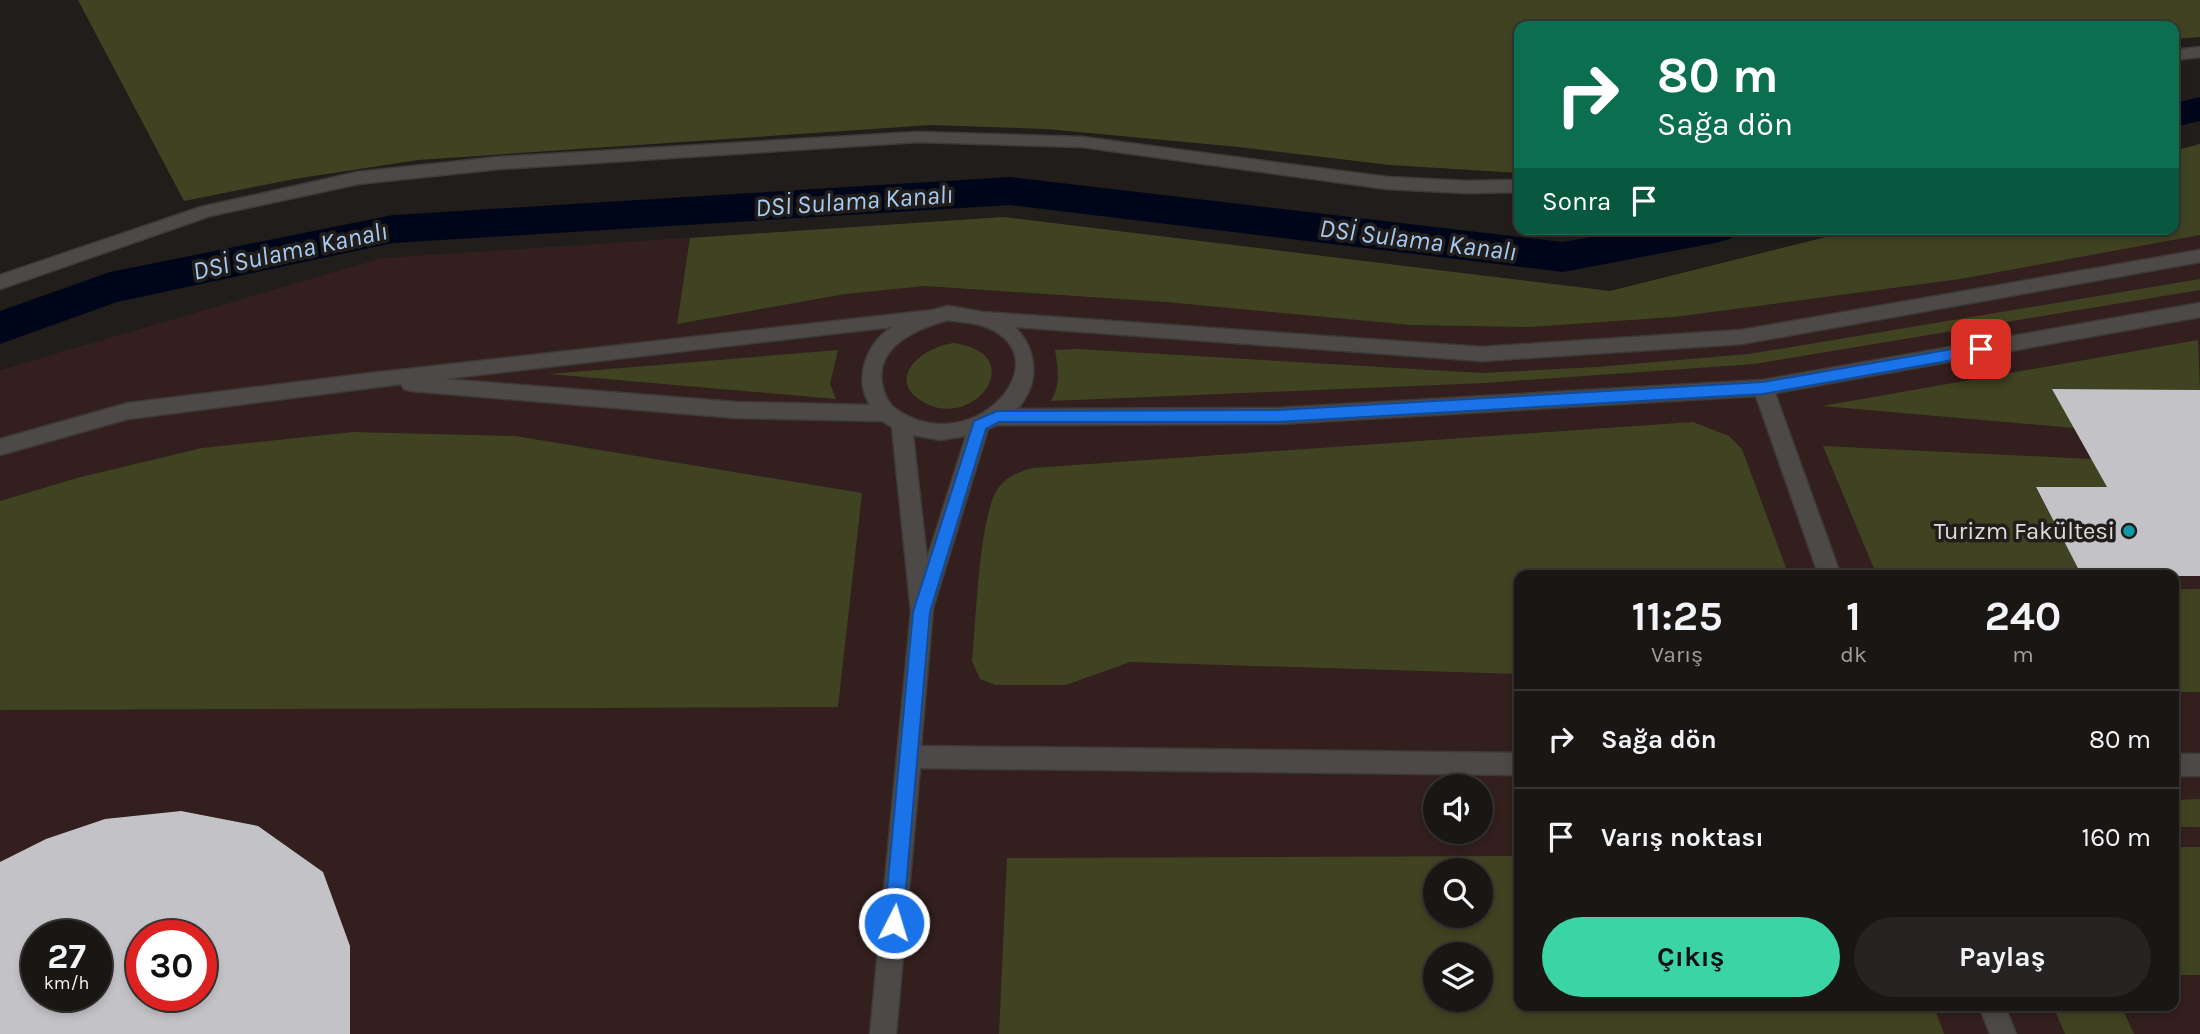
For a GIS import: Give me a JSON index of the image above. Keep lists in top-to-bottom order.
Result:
{
  "water": ["DSİ Sulama Kanalı"],
  "places": ["Turizm Fakültesi"],
  "page": {
    "turn": ["80 m", "Sağa dön"],
    "then": "Sonra",
    "eta": [
      "11:25",
      "Varış",
      "1",
      "dk",
      "240",
      "m"
    ],
    "list": [
      {
        "name": "Sağa dön",
        "value": "80 m"
      },
      {
        "name": "Varış noktası",
        "value": "160 m"
      }
    ],
    "buttons": ["Çıkış", "Paylaş"],
    "speed": "27 km/h",
    "limit": "30"
  }
}
